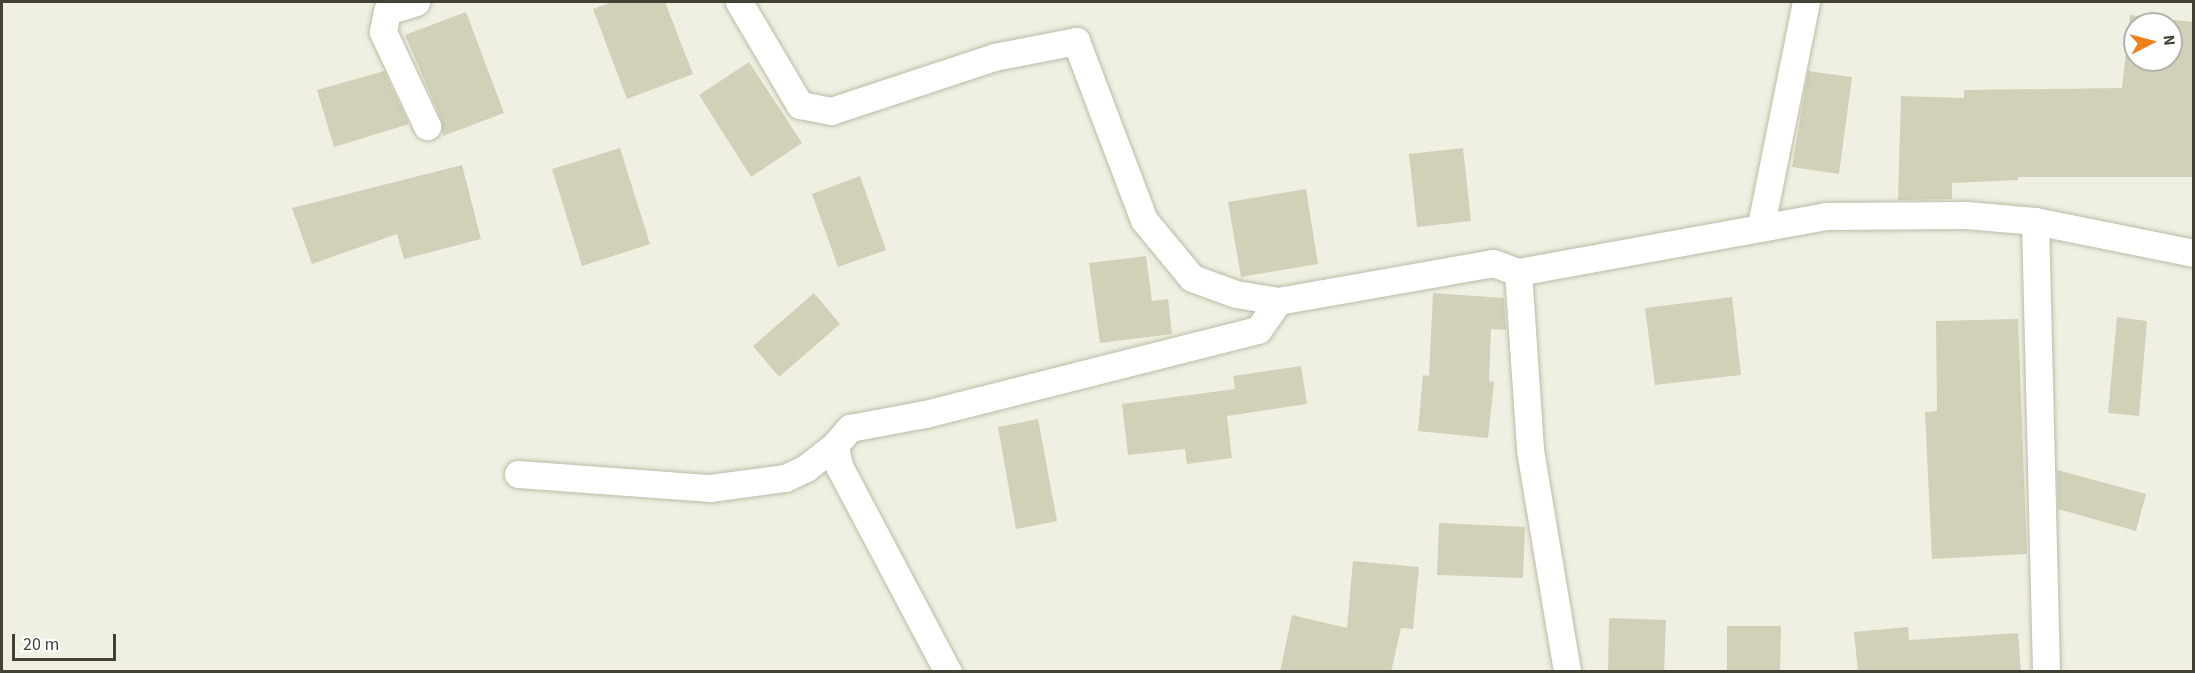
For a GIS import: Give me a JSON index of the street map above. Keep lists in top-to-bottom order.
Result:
{
  "scale_bar": "20 m",
  "north": "right"
}
